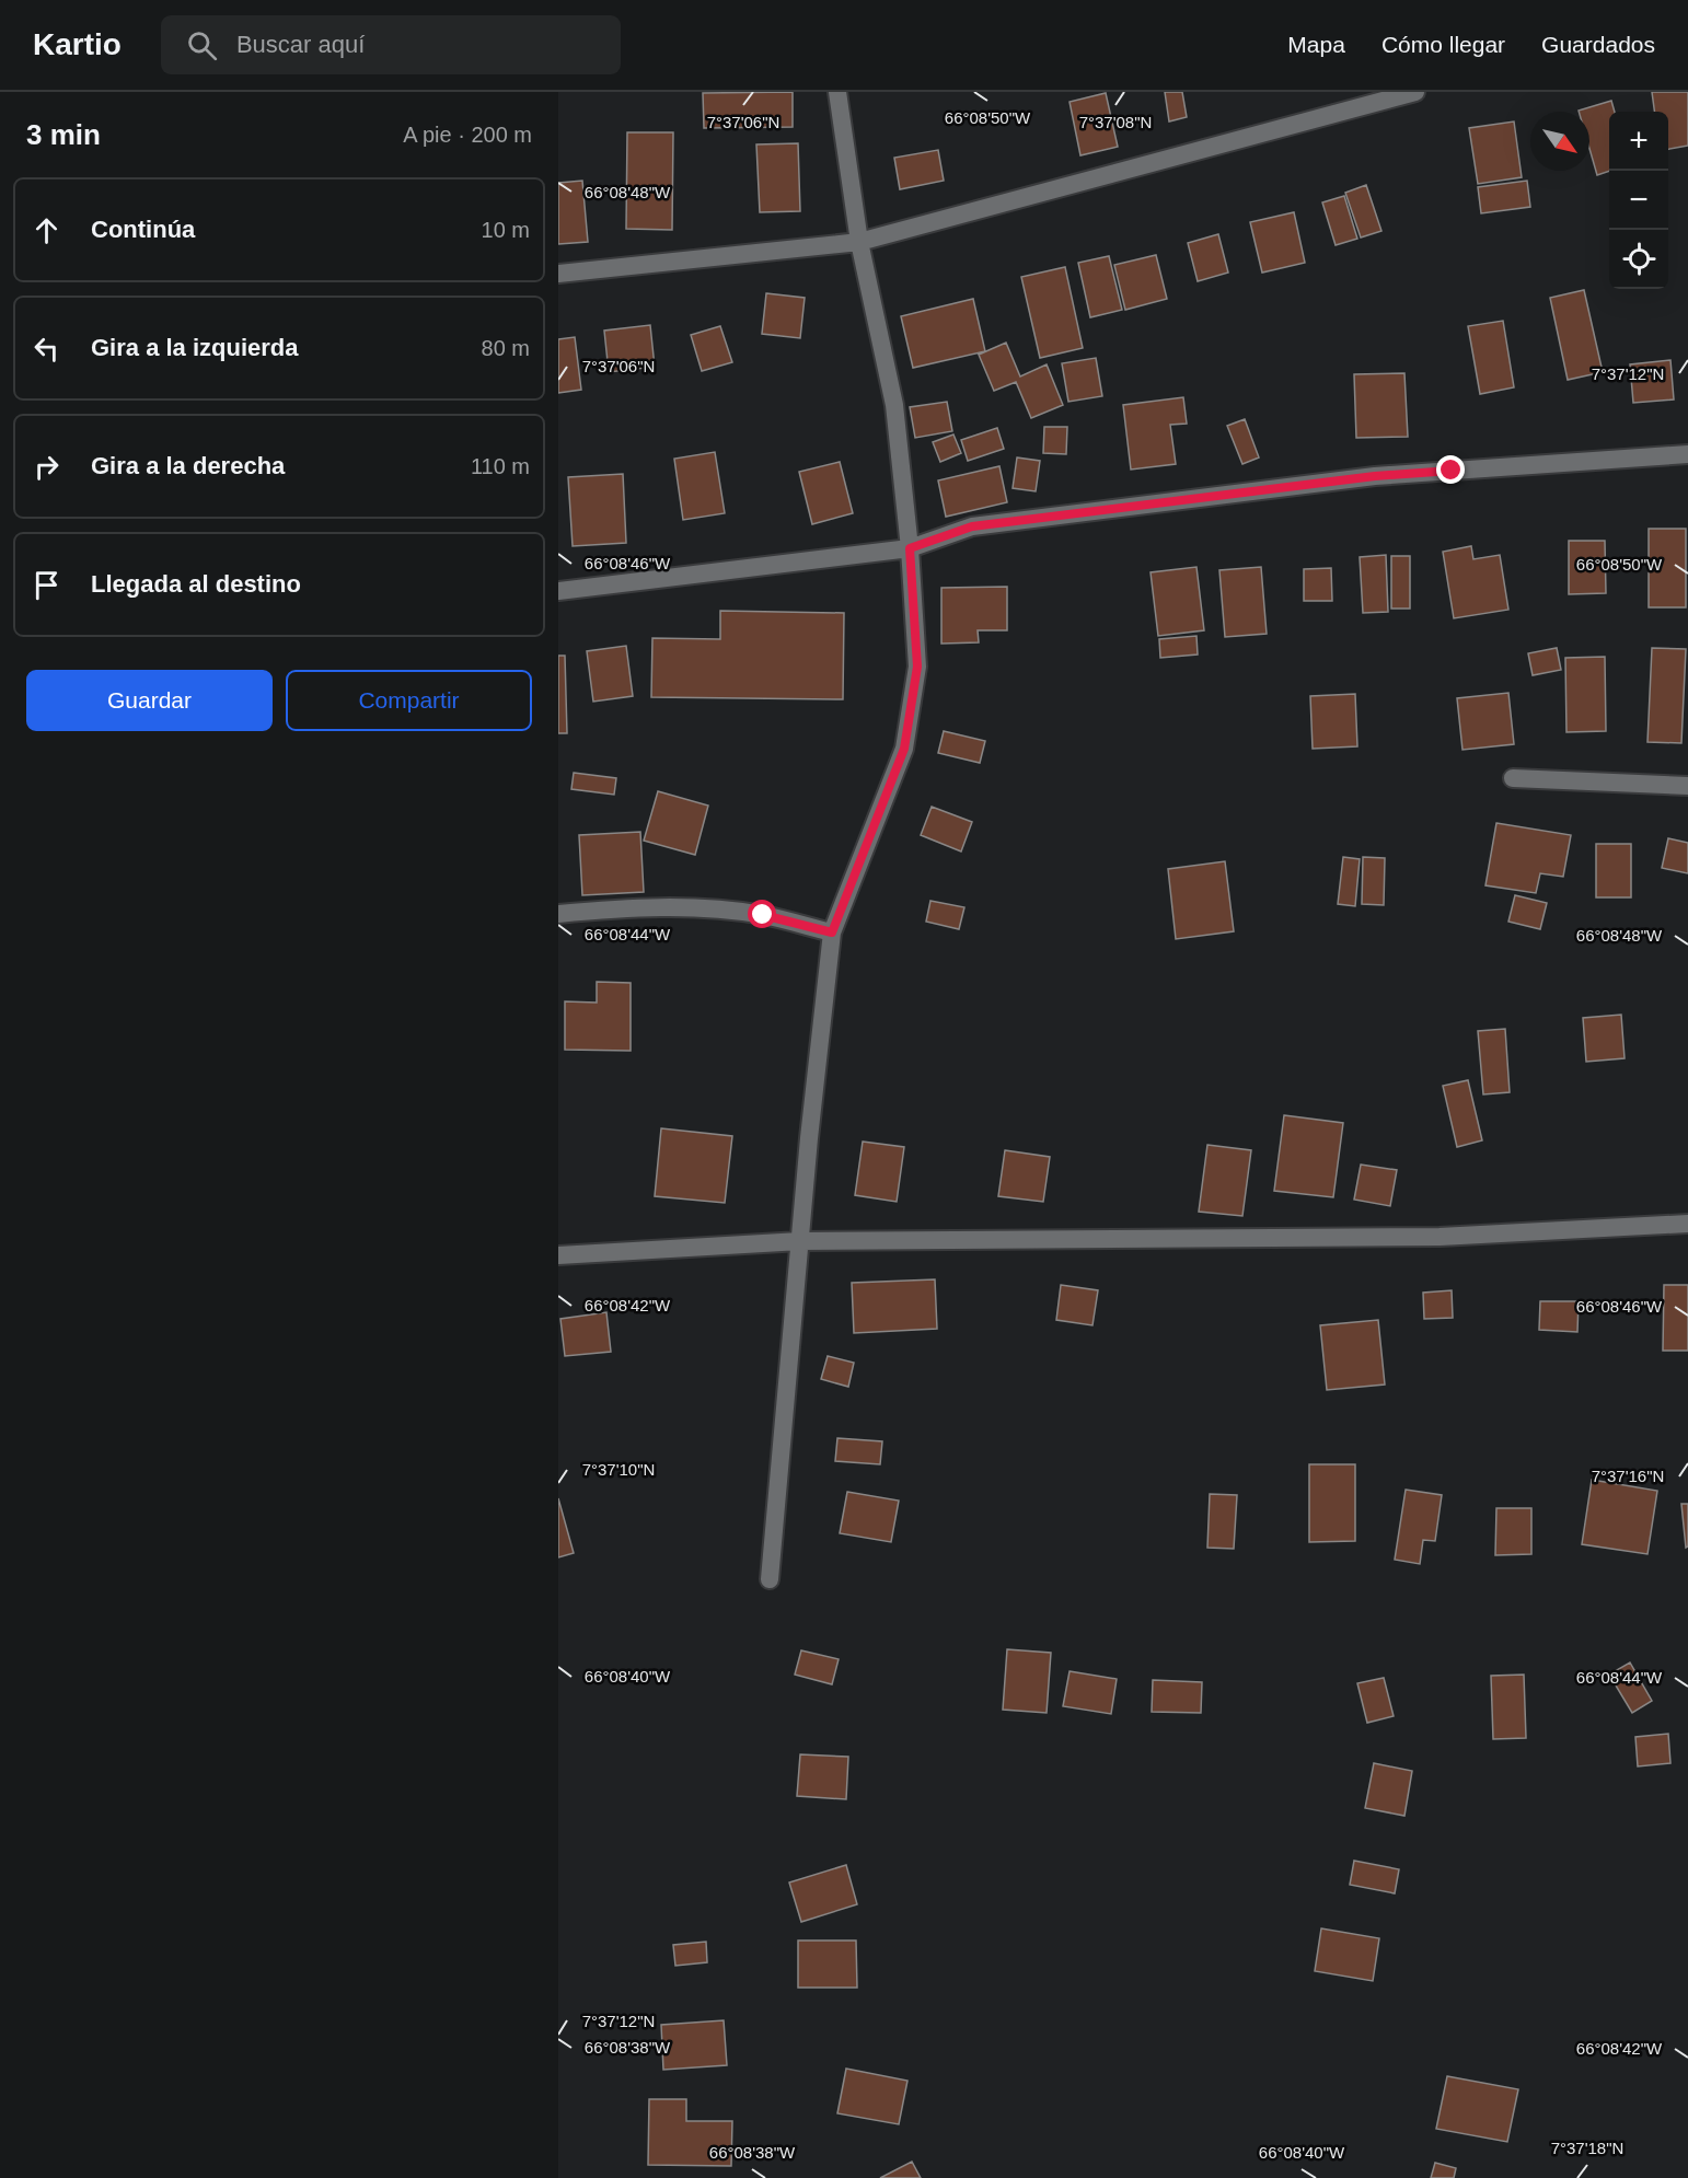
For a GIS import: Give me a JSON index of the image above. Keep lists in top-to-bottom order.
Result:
{
  "north": "bottom right",
  "page": {
    "header": "Kartio",
    "search": "Buscar aquí",
    "nav": ["Mapa", "Cómo llegar", "Guardados"],
    "heading": ["3 min", "A pie · 200 m"],
    "map_buttons": ["+", "−"],
    "list": [
      ["Continúa", "10 m"],
      ["Gira a la izquierda", "80 m"],
      ["Gira a la derecha", "110 m"],
      "Llegada al destino"
    ],
    "buttons": ["Guardar", "Compartir"]
  },
  "coordinates": [
    "66°08'50\"W",
    "7°37'06\"N",
    "7°37'08\"N",
    "66°08'48\"W",
    "7°37'12\"N",
    "66°08'46\"W",
    "66°08'44\"W",
    "66°08'42\"W",
    "7°37'10\"N",
    "7°37'16\"N",
    "66°08'40\"W",
    "66°08'38\"W",
    "7°37'18\"N"
  ]
}
